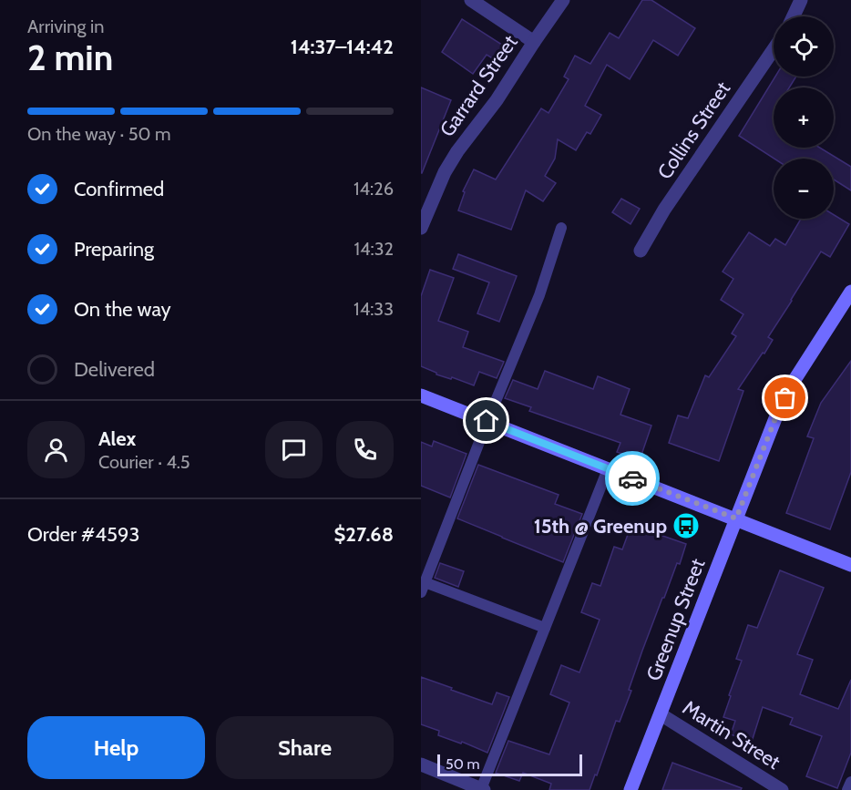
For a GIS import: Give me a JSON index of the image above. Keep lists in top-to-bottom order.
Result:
{
  "streets": {
    "main road": ["Greenup Street"],
    "street": ["Garrard Street", "Collins Street", "Martin Street"]
  },
  "crossings": [
    ["Greenup Street", "Martin Street"]
  ],
  "places": {
    "bus stop": ["15th @ Greenup"]
  },
  "scale_bar": "50 m",
  "page": {
    "heading": ["2 min", "Arriving in", "14:37–14:42"],
    "panel": [
      "Alex",
      "Courier · 4.5",
      "Order #4593",
      "$27.68"
    ],
    "map_buttons": ["+", "−"],
    "bar": "On the way · 50 m",
    "list": [
      ["Confirmed", "14:26"],
      ["Preparing", "14:32"],
      ["On the way", "14:33"],
      "Delivered"
    ],
    "buttons": ["Help", "Share"],
    "scale": "50 m"
  }
}
